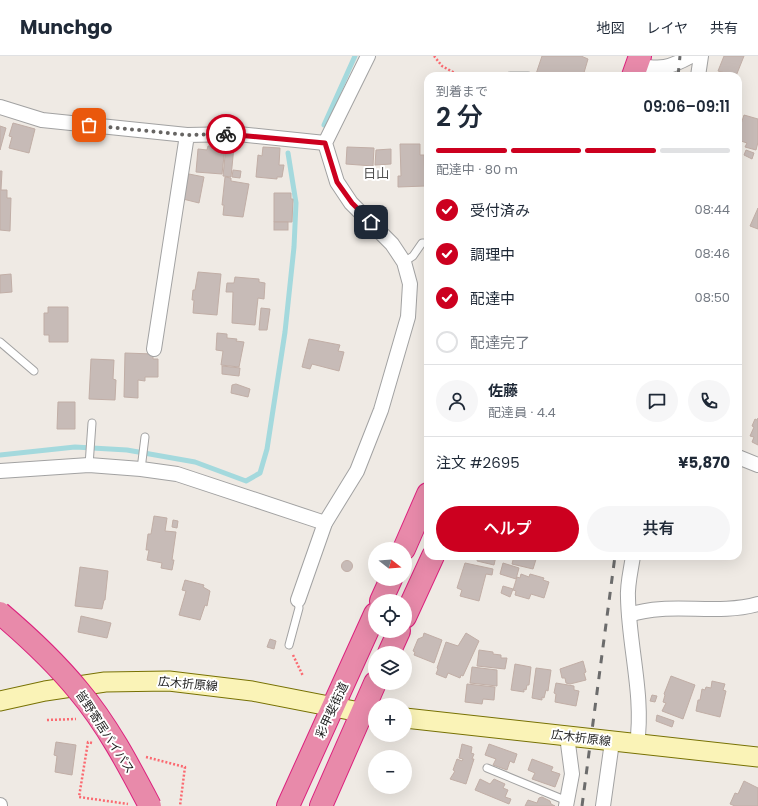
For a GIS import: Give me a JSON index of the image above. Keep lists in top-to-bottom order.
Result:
{
  "streets": {
    "highway": ["彩甲斐街道", "皆野寄居バイパス"],
    "main road": ["広木折原線"]
  },
  "crossings": [
    ["広木折原線", "彩甲斐街道"]
  ],
  "districts": ["日山"],
  "north": "right",
  "page": {
    "header": "Munchgo",
    "nav": ["地図", "レイヤ", "共有"],
    "heading": ["2 分", "到着まで", "09:06–09:11"],
    "panel": [
      "佐藤",
      "配達員 · 4.4",
      "注文 #2695",
      "¥5,870"
    ],
    "bar": "配達中 · 80 m",
    "list": [
      ["受付済み", "08:44"],
      ["調理中", "08:46"],
      ["配達中", "08:50"],
      "配達完了"
    ],
    "buttons": ["ヘルプ", "共有"],
    "map_buttons": ["+", "−"]
  }
}
